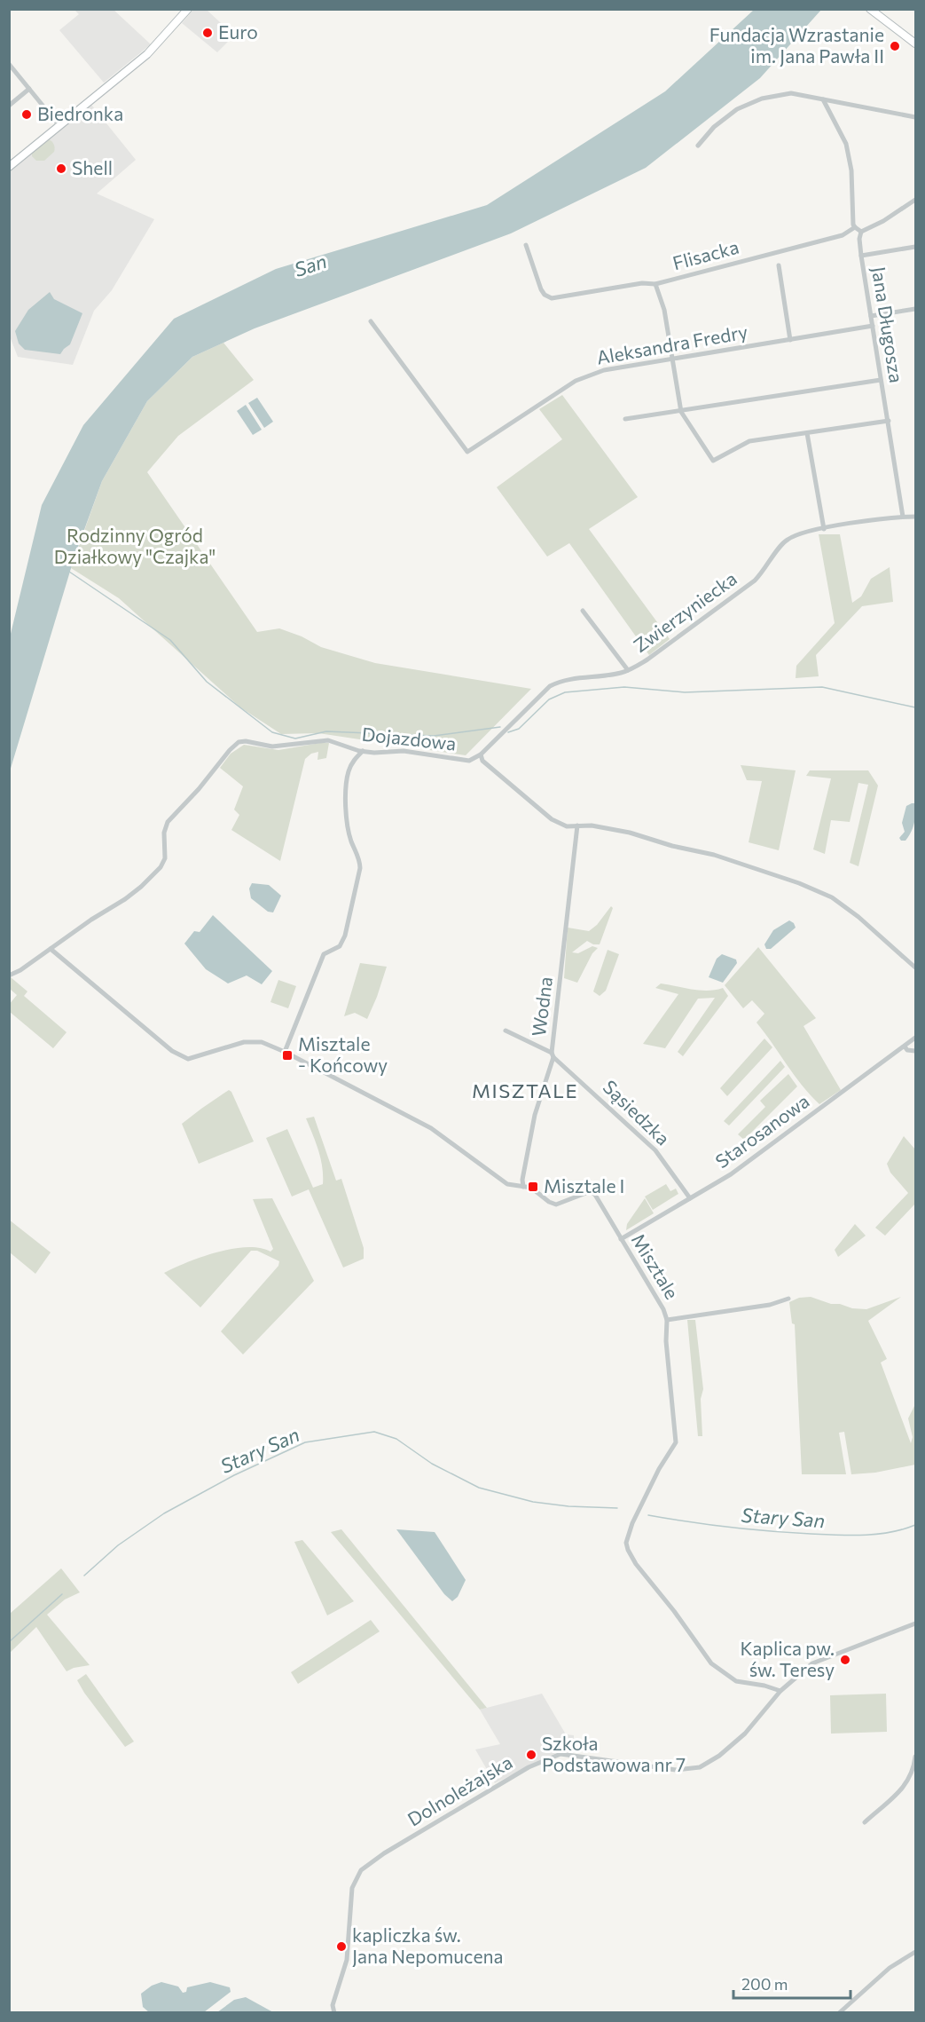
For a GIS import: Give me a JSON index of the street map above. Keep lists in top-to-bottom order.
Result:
{
  "streets": {
    "street": [
      "Flisacka",
      "Jana Długosza",
      "Aleksandra Fredry",
      "Zwierzyniecka",
      "Dojazdowa",
      "Wodna",
      "Sąsiedzka",
      "Starosanowa",
      "Misztale",
      "Dolnoleżajska"
    ]
  },
  "crossings": [
    ["Jana Długosza", "Aleksandra Fredry"],
    ["Jana Długosza", "Zwierzyniecka"],
    ["Zwierzyniecka", "Dojazdowa"],
    ["Dojazdowa", "Misztale"],
    ["Wodna", "Sąsiedzka"],
    ["Wodna", "Misztale"],
    ["Sąsiedzka", "Starosanowa"],
    ["Starosanowa", "Misztale"],
    ["Misztale", "Dolnoleżajska"]
  ],
  "districts": ["MISZTALE"],
  "water": ["San", "Stary San"],
  "parks": ["Rodzinny Ogród Działkowy \"Czajka\""],
  "places": {
    "other": [
      "Euro",
      "Fundacja Wzrastanie im. Jana Pawła II",
      "Biedronka",
      "Shell",
      "Kaplica pw. św. Teresy",
      "Szkoła Podstawowa nr 7",
      "kapliczka św. Jana Nepomucena"
    ],
    "transit": ["Misztale - Końcowy", "Misztale I"]
  },
  "scale_bar": "200 m"
}
